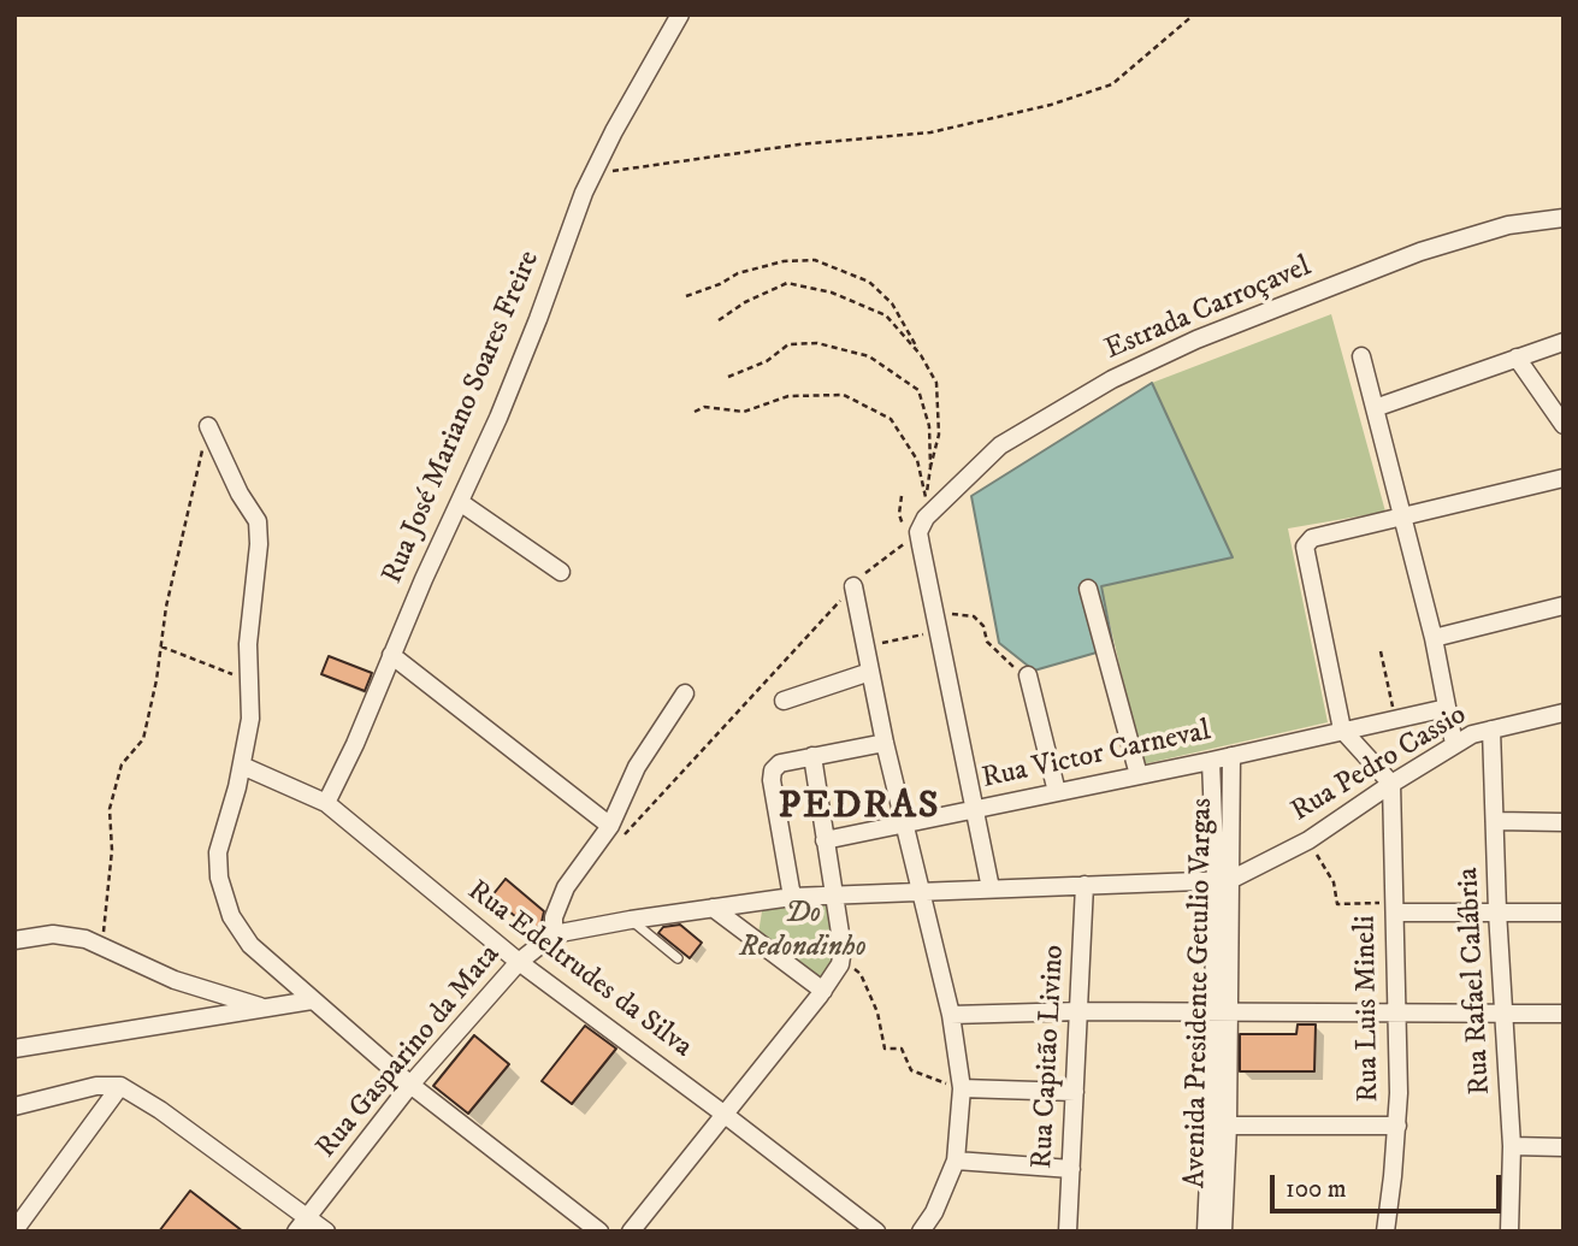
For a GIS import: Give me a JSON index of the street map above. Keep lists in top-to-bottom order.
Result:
{
  "streets": {
    "street": [
      "Estrada Carroçavel",
      "Rua José Mariano Soares Freire",
      "Rua Victor Carneval",
      "Rua Pedro Cassio",
      "Rua Edeltrudes da Silva",
      "Rua Rafael Calábria",
      "Avenida Presidente Getulio Vargas",
      "Rua Luis Mineli",
      "Rua Gasparino da Mata",
      "Rua Capitão Livino"
    ]
  },
  "crossings": [
    ["Rua José Mariano Soares Freire", "Rua Edeltrudes da Silva"],
    ["Rua Victor Carneval", "Avenida Presidente Getulio Vargas"],
    ["Rua Pedro Cassio", "Rua Rafael Calábria"],
    ["Rua Pedro Cassio", "Avenida Presidente Getulio Vargas"],
    ["Rua Pedro Cassio", "Rua Luis Mineli"],
    ["Rua Edeltrudes da Silva", "Rua Gasparino da Mata"]
  ],
  "districts": ["PEDRAS"],
  "parks": ["Do Redondinho"],
  "scale_bar": "100 m"
}
